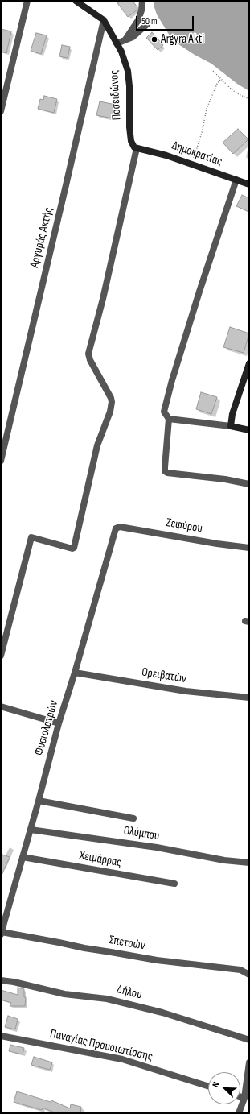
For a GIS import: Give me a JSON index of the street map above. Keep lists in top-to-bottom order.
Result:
{
  "streets": {
    "street": [
      "Ποσειδώνος",
      "Δημοκρατίας",
      "Αργυράς Ακτής",
      "Ζεφύρου",
      "Ορειβατών",
      "Φυσιολατρών",
      "Ολύμπου",
      "Χειμάρρας",
      "Σπετσών",
      "Δήλου",
      "Παναγίας Προυσιωτίσσης"
    ]
  },
  "crossings": [
    ["Ποσειδώνος", "Δημοκρατίας"],
    ["Ποσειδώνος", "Αργυράς Ακτής"],
    ["Ζεφύρου", "Φυσιολατρών"],
    ["Ορειβατών", "Φυσιολατρών"],
    ["Φυσιολατρών", "Ολύμπου"],
    ["Φυσιολατρών", "Χειμάρρας"],
    ["Φυσιολατρών", "Σπετσών"]
  ],
  "places": ["Argyra Akti"],
  "scale_bar": "50 m",
  "north": "top left"
}
